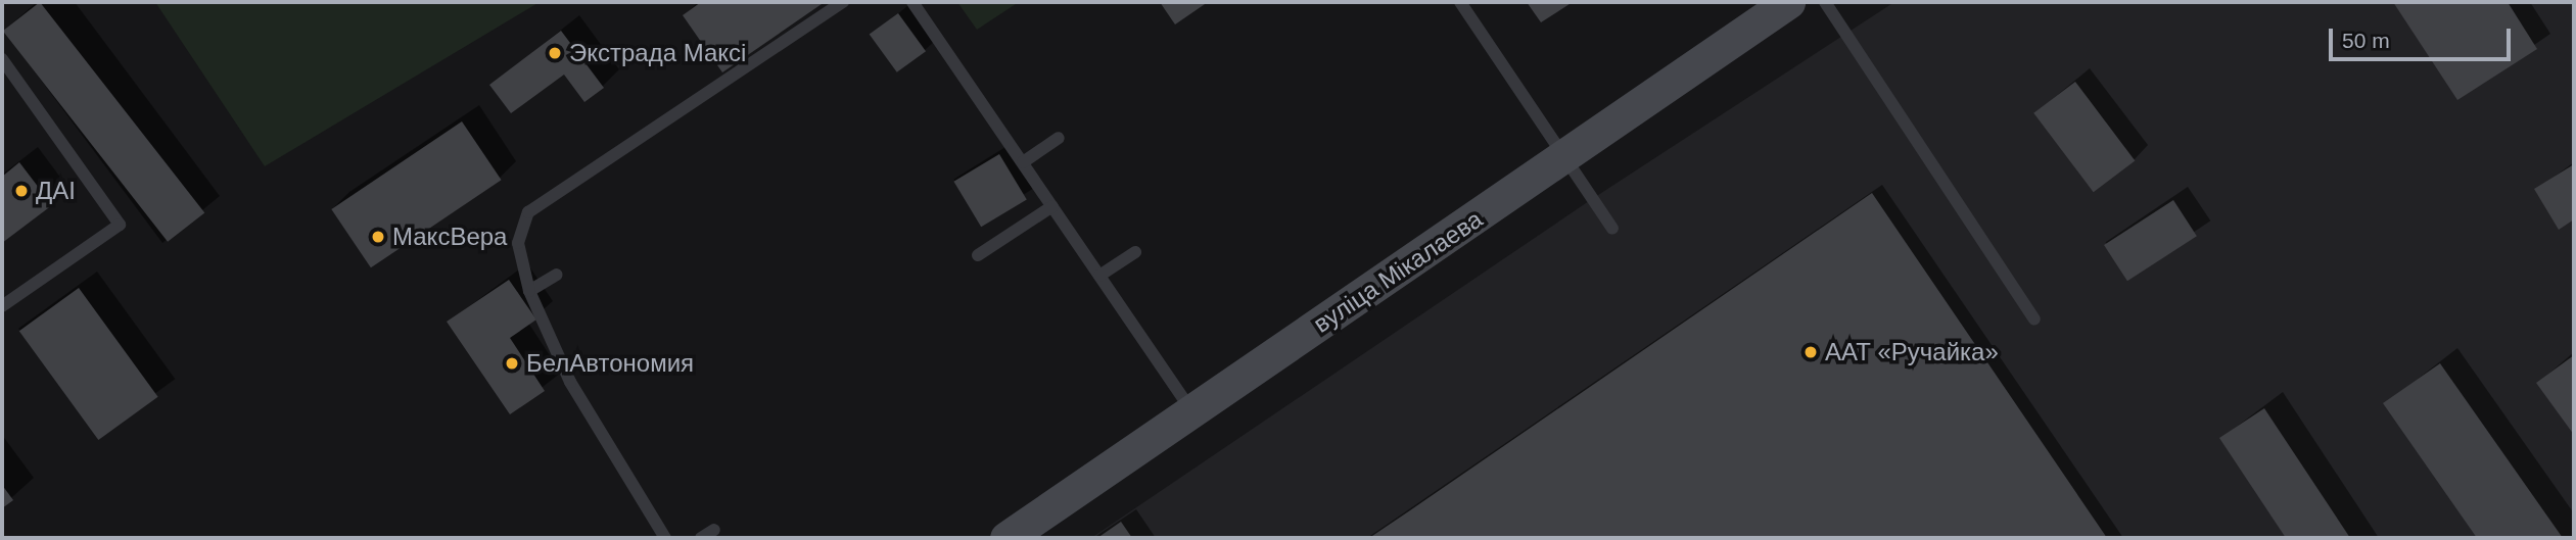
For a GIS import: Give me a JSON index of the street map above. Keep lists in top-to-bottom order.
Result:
{
  "streets": {
    "main road": ["вуліца Мікалаева"]
  },
  "places": [
    "Экстрада Максі",
    "ДАІ",
    "МаксBepa",
    "ААТ «Ручайка»",
    "БелАвтономия"
  ],
  "scale_bar": "50 m"
}
